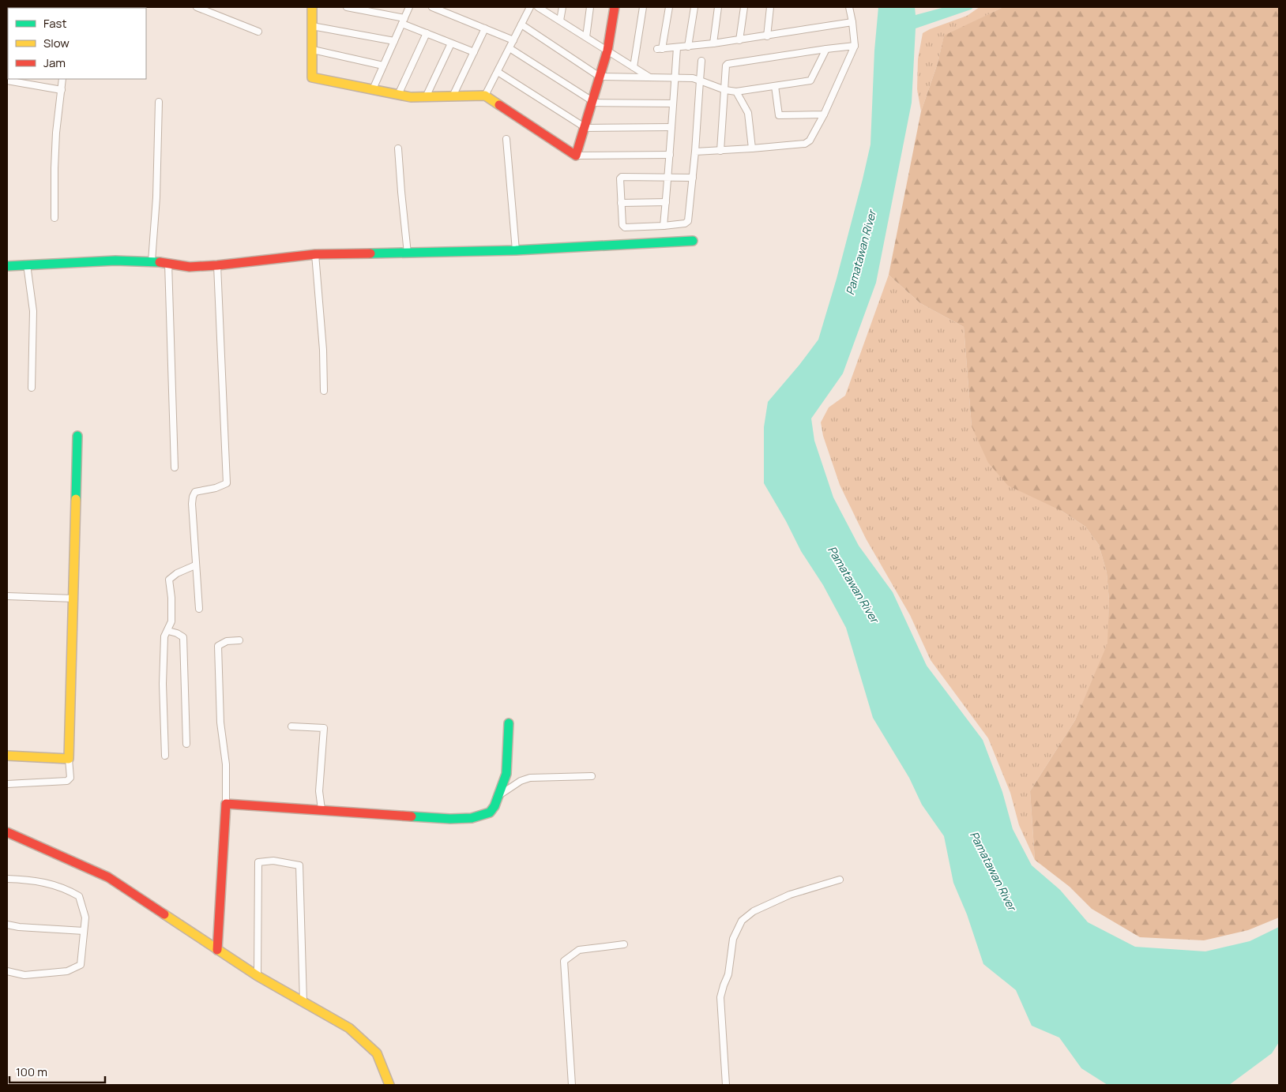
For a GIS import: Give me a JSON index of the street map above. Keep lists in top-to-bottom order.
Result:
{
  "water": ["Pamatawan River"],
  "legend": ["Fast", "Slow", "Jam"],
  "scale_bar": "100 m"
}
